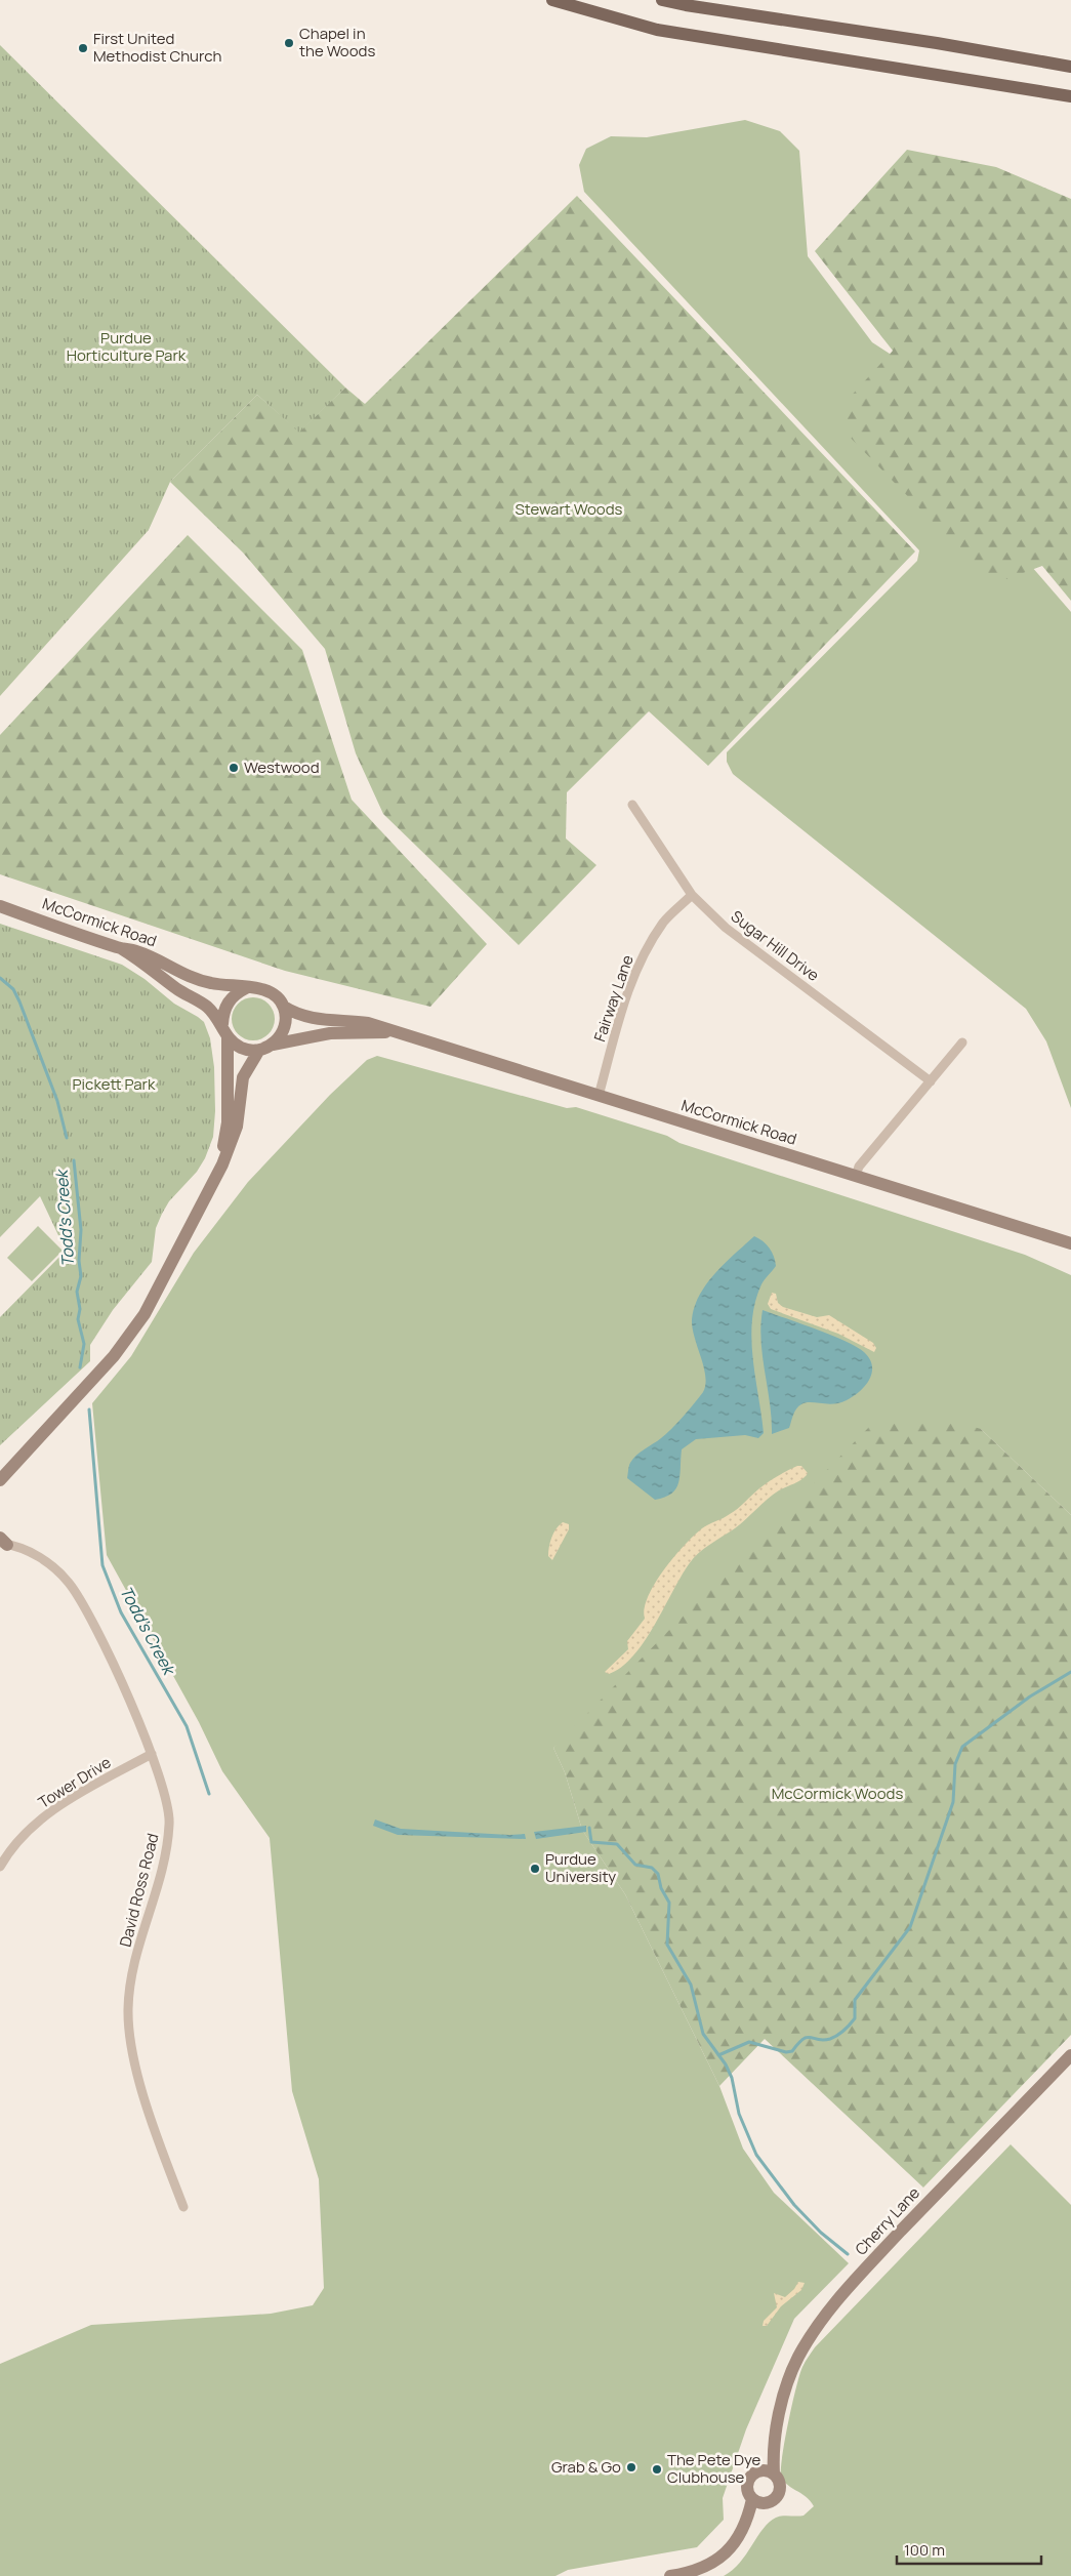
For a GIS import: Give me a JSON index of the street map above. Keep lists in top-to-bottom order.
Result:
{
  "streets": {
    "street": [
      "McCormick Road",
      "Sugar Hill Drive",
      "Fairway Lane",
      "Tower Drive",
      "David Ross Road",
      "Cherry Lane"
    ]
  },
  "crossings": [
    ["McCormick Road", "Fairway Lane"],
    ["Sugar Hill Drive", "Fairway Lane"],
    ["Tower Drive", "David Ross Road"]
  ],
  "water": ["Todd's Creek"],
  "parks": [
    "Purdue Horticulture Park",
    "Stewart Woods",
    "Pickett Park",
    "McCormick Woods"
  ],
  "places": [
    "Chapel in the Woods",
    "First United Methodist Church",
    "Westwood",
    "Purdue University",
    "Grab & Go",
    "The Pete Dye Clubhouse"
  ],
  "scale_bar": "100 m"
}
